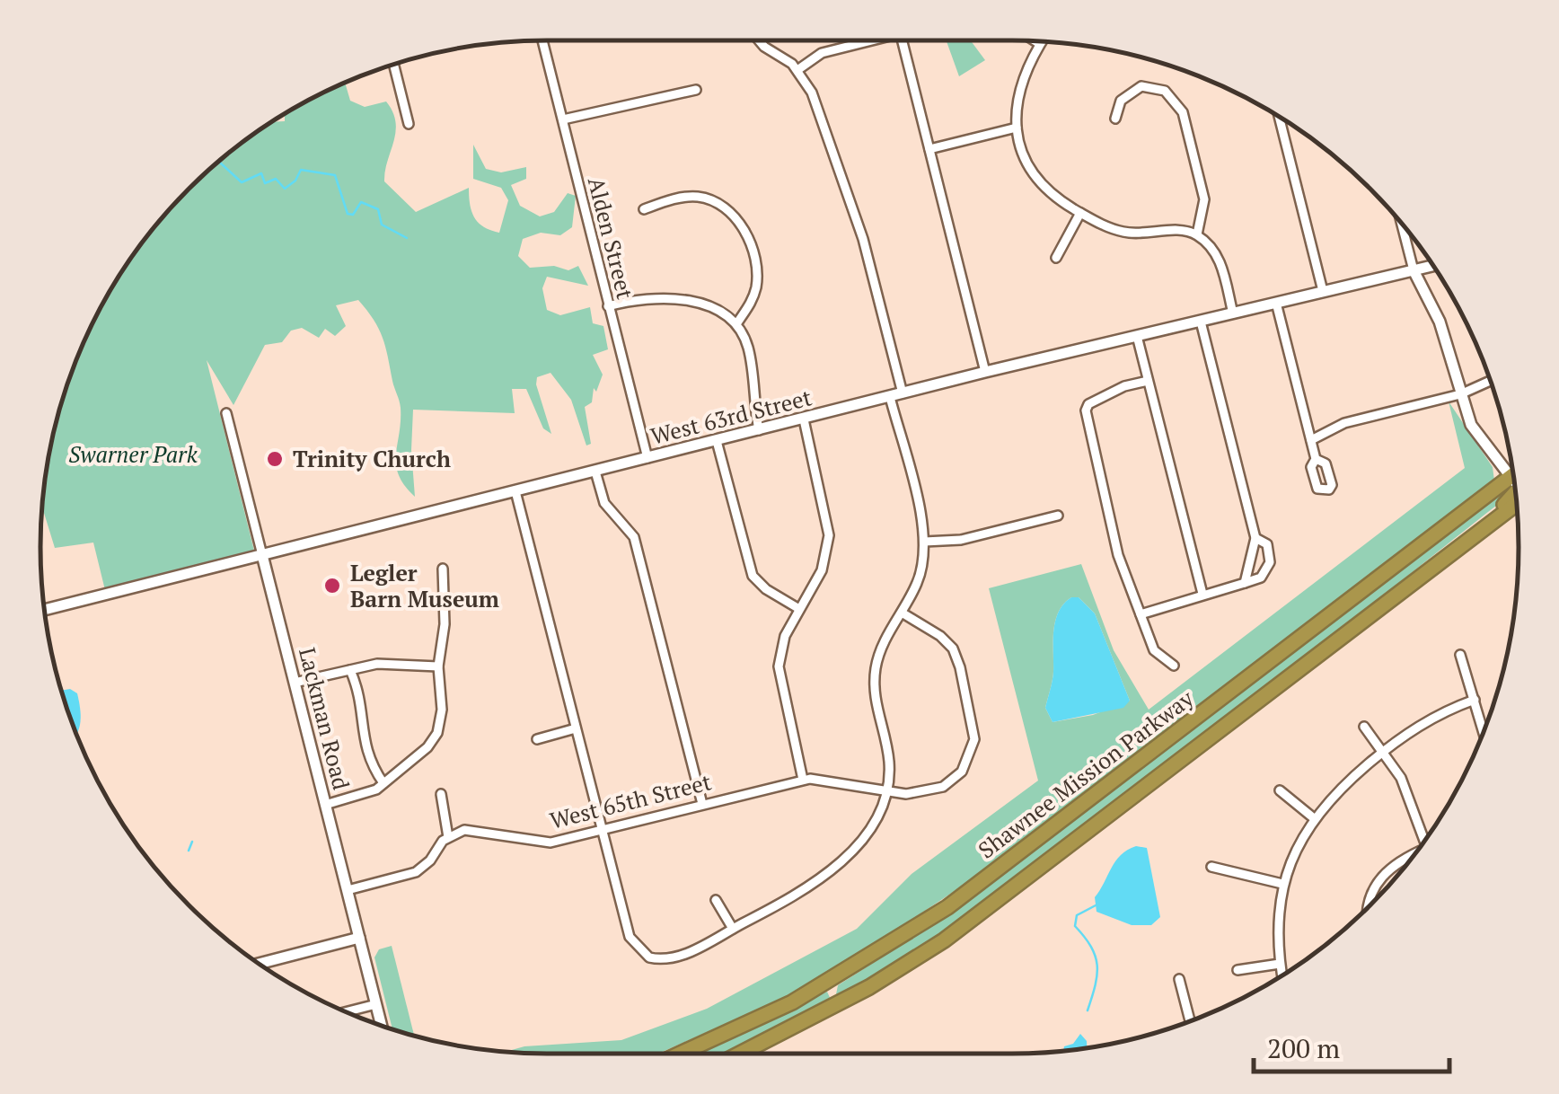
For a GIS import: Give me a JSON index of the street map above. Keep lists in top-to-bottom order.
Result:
{
  "streets": {
    "highway": ["Shawnee Mission Parkway"],
    "street": [
      "Alden Street",
      "West 63rd Street",
      "Lackman Road",
      "West 65th Street"
    ]
  },
  "crossings": [
    ["Alden Street", "West 63rd Street"],
    ["West 63rd Street", "Lackman Road"]
  ],
  "parks": ["Swarner Park"],
  "places": ["Trinity Church", "Legler Barn Museum"],
  "scale_bar": "200 m"
}
